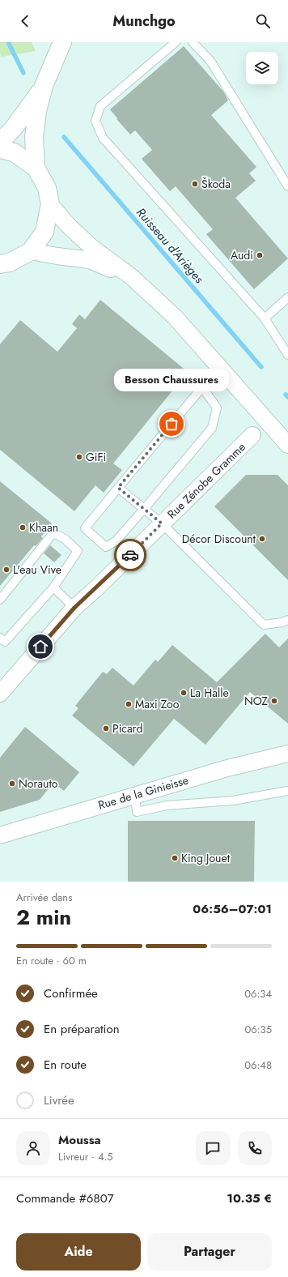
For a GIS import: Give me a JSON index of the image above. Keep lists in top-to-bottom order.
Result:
{
  "streets": {
    "street": ["Rue Zénobe Gramme", "Rue de la Ginieisse"]
  },
  "water": ["Ruisseau d'Arièges"],
  "places": [
    "Škoda",
    "Audi",
    "Besson Chaussures",
    "GiFi",
    "Khaan",
    "Décor Discount",
    "L'eau Vive",
    "La Halle",
    "NOZ",
    "Maxi Zoo",
    "Picard",
    "Norauto",
    "King Jouet"
  ],
  "page": {
    "header": "Munchgo",
    "bubble": "Besson Chaussures",
    "heading": ["2 min", "Arrivée dans", "06:56–07:01"],
    "panel": [
      "Moussa",
      "Livreur · 4.5",
      "Commande #6807",
      "10.35 €"
    ],
    "bar": "En route · 60 m",
    "list": [
      ["Confirmée", "06:34"],
      ["En préparation", "06:35"],
      ["En route", "06:48"],
      "Livrée"
    ],
    "buttons": ["Aide", "Partager"]
  }
}
